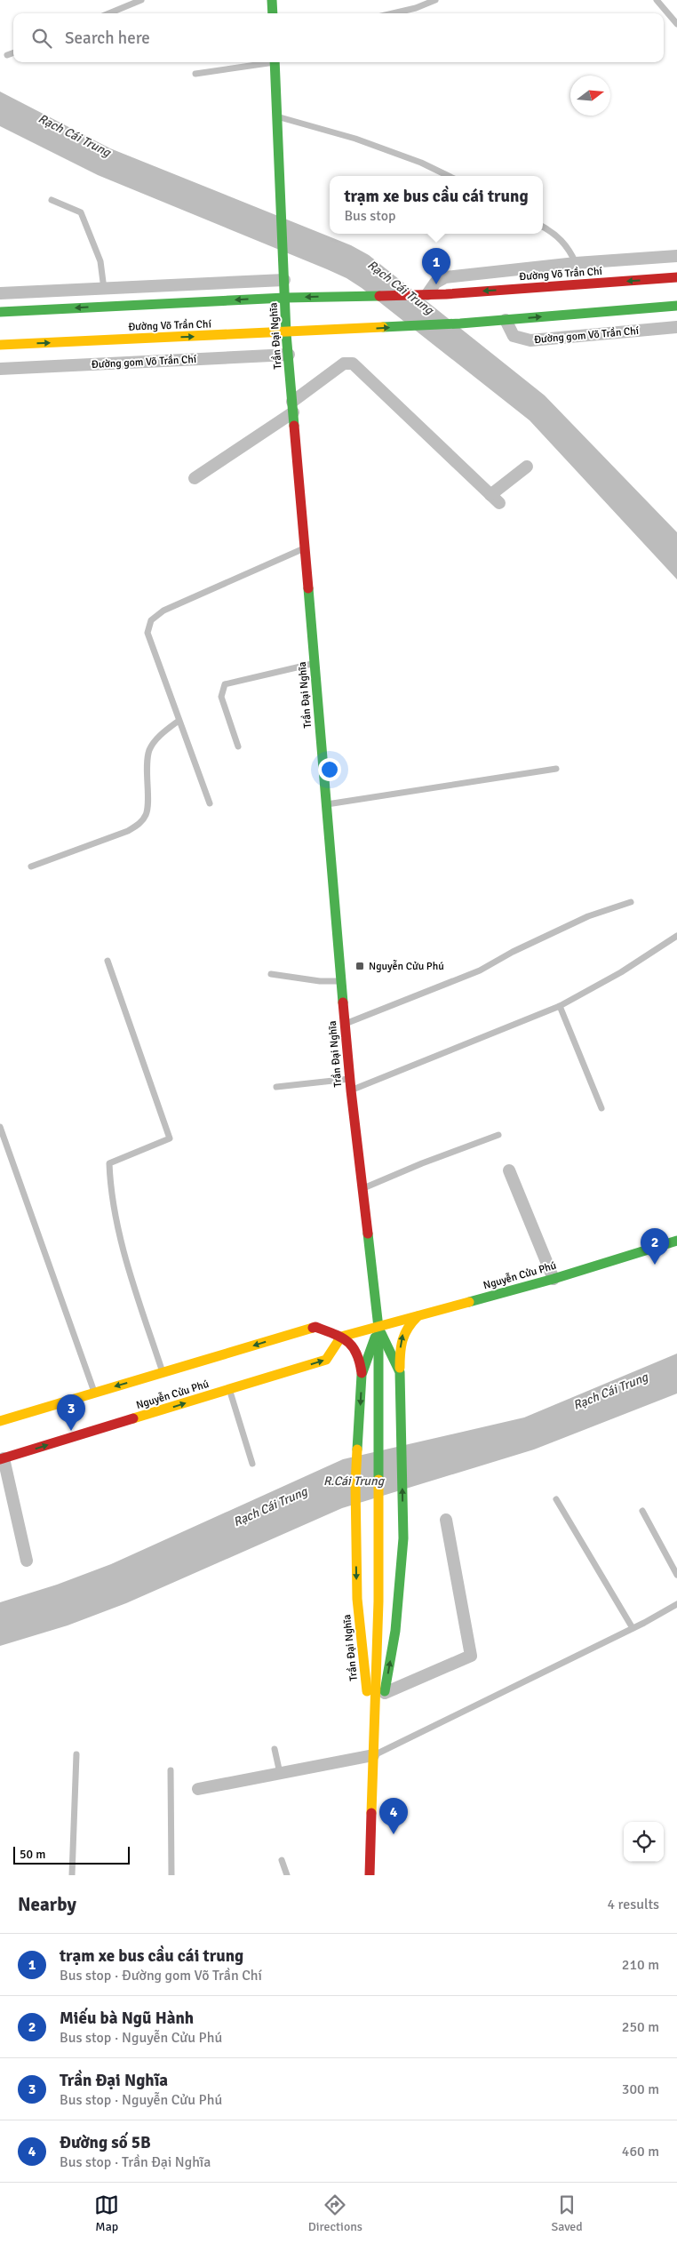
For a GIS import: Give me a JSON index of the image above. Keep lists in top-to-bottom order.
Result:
{
  "streets": {
    "main road": ["Đường Võ Trần Chí", "Trần Đại Nghĩa", "Nguyễn Cửu Phú"],
    "street": ["Đường gom Võ Trần Chí"]
  },
  "crossings": [
    ["Đường Võ Trần Chí", "Đường gom Võ Trần Chí"],
    ["Đường Võ Trần Chí", "Trần Đại Nghĩa"],
    ["Đường gom Võ Trần Chí", "Trần Đại Nghĩa"],
    ["Trần Đại Nghĩa", "Nguyễn Cửu Phú"]
  ],
  "water": ["Rạch Cái Trung", "R.Cái Trung"],
  "places": {
    "transit": ["Nguyễn Cửu Phú"]
  },
  "scale_bar": "50 m",
  "north": "right",
  "page": {
    "search": "Search here",
    "popup": ["trạm xe bus cầu cái trung", "Bus stop"],
    "pins": [
      "1",
      "2",
      "3",
      "4"
    ],
    "scale": "50 m",
    "heading": ["Nearby", "4 results"],
    "list": [
      {
        "mark": "1",
        "name": "trạm xe bus cầu cái trung",
        "note": "Bus stop · Đường gom Võ Trần Chí",
        "value": "210 m"
      },
      {
        "mark": "2",
        "name": "Miếu bà Ngũ Hành",
        "note": "Bus stop · Nguyễn Cửu Phú",
        "value": "250 m"
      },
      {
        "mark": "3",
        "name": "Trần Đại Nghĩa",
        "note": "Bus stop · Nguyễn Cửu Phú",
        "value": "300 m"
      },
      {
        "mark": "4",
        "name": "Đường số 5B",
        "note": "Bus stop · Trần Đại Nghĩa",
        "value": "460 m"
      }
    ],
    "nav": ["Map", "Directions", "Saved"]
  }
}
